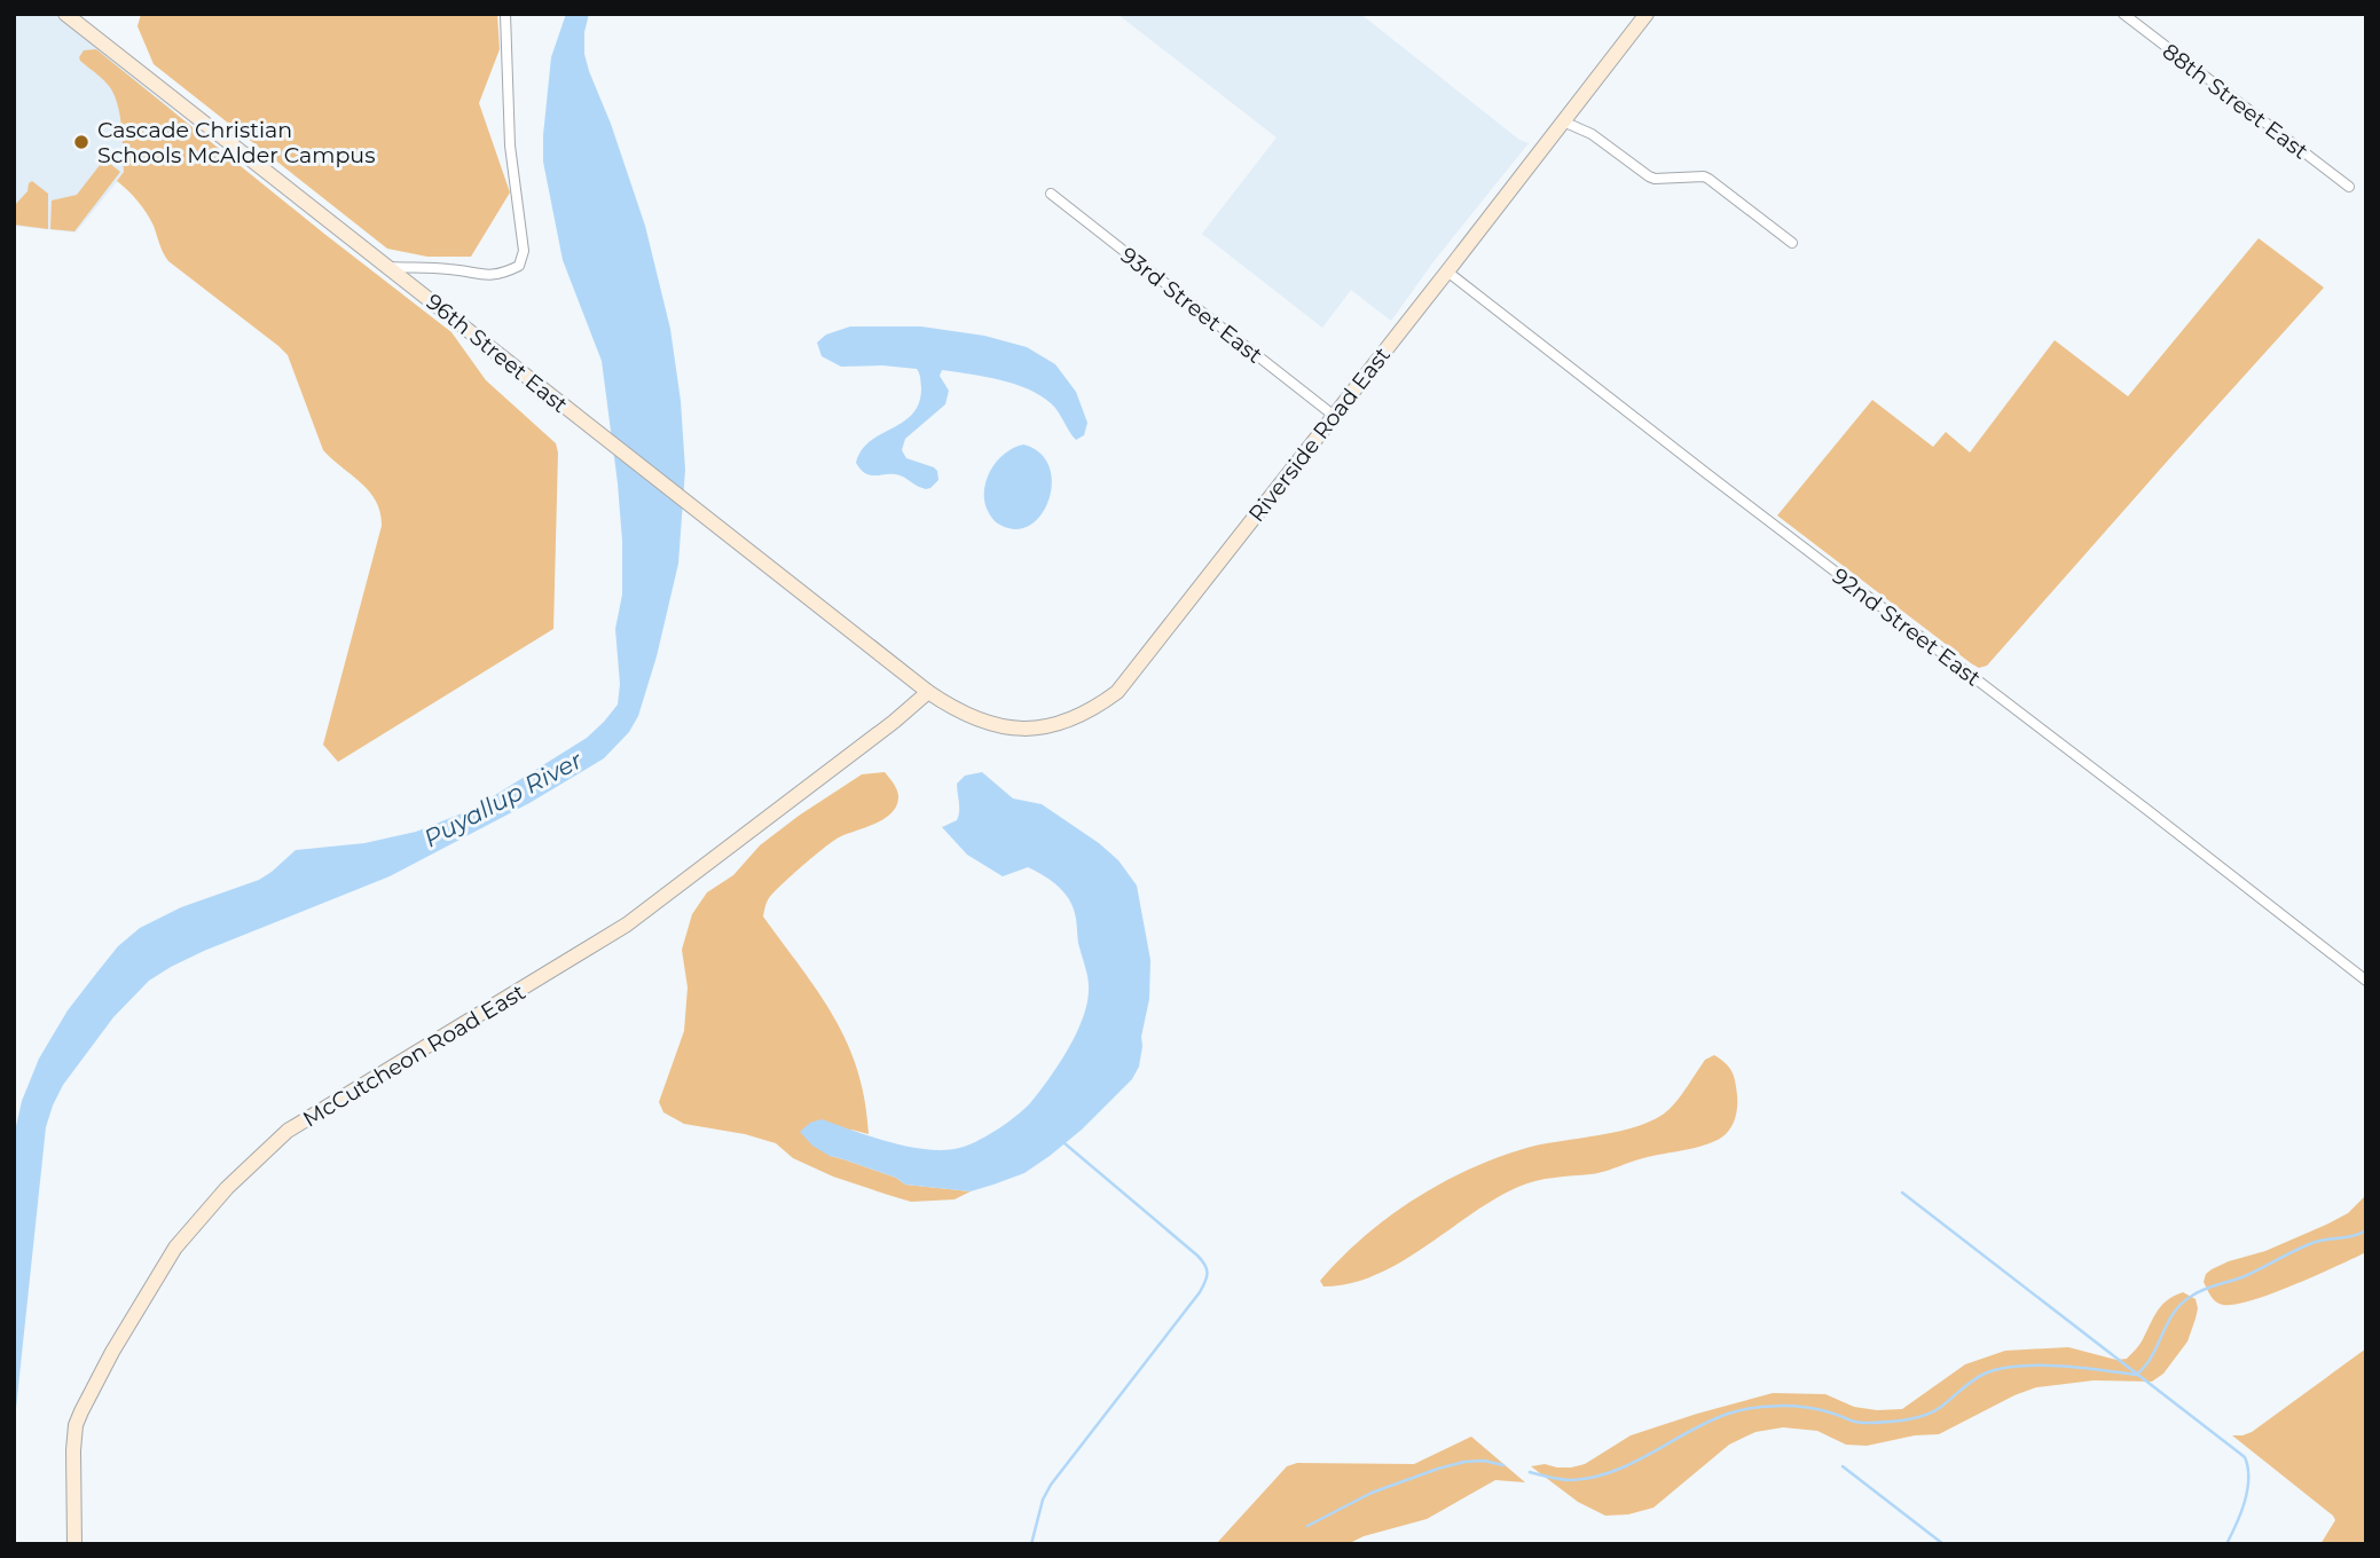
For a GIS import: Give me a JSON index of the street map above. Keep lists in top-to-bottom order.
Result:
{
  "streets": {
    "street": [
      "88th Street East",
      "93rd Street East",
      "96th Street East",
      "Riverside Road East",
      "92nd Street East",
      "McCutcheon Road East"
    ]
  },
  "crossings": [
    ["93rd Street East", "Riverside Road East"],
    ["96th Street East", "Riverside Road East"],
    ["96th Street East", "McCutcheon Road East"],
    ["Riverside Road East", "92nd Street East"],
    ["Riverside Road East", "McCutcheon Road East"]
  ],
  "water": ["Puyallup River"],
  "places": ["Cascade Christian Schools McAlder Campus"]
}
